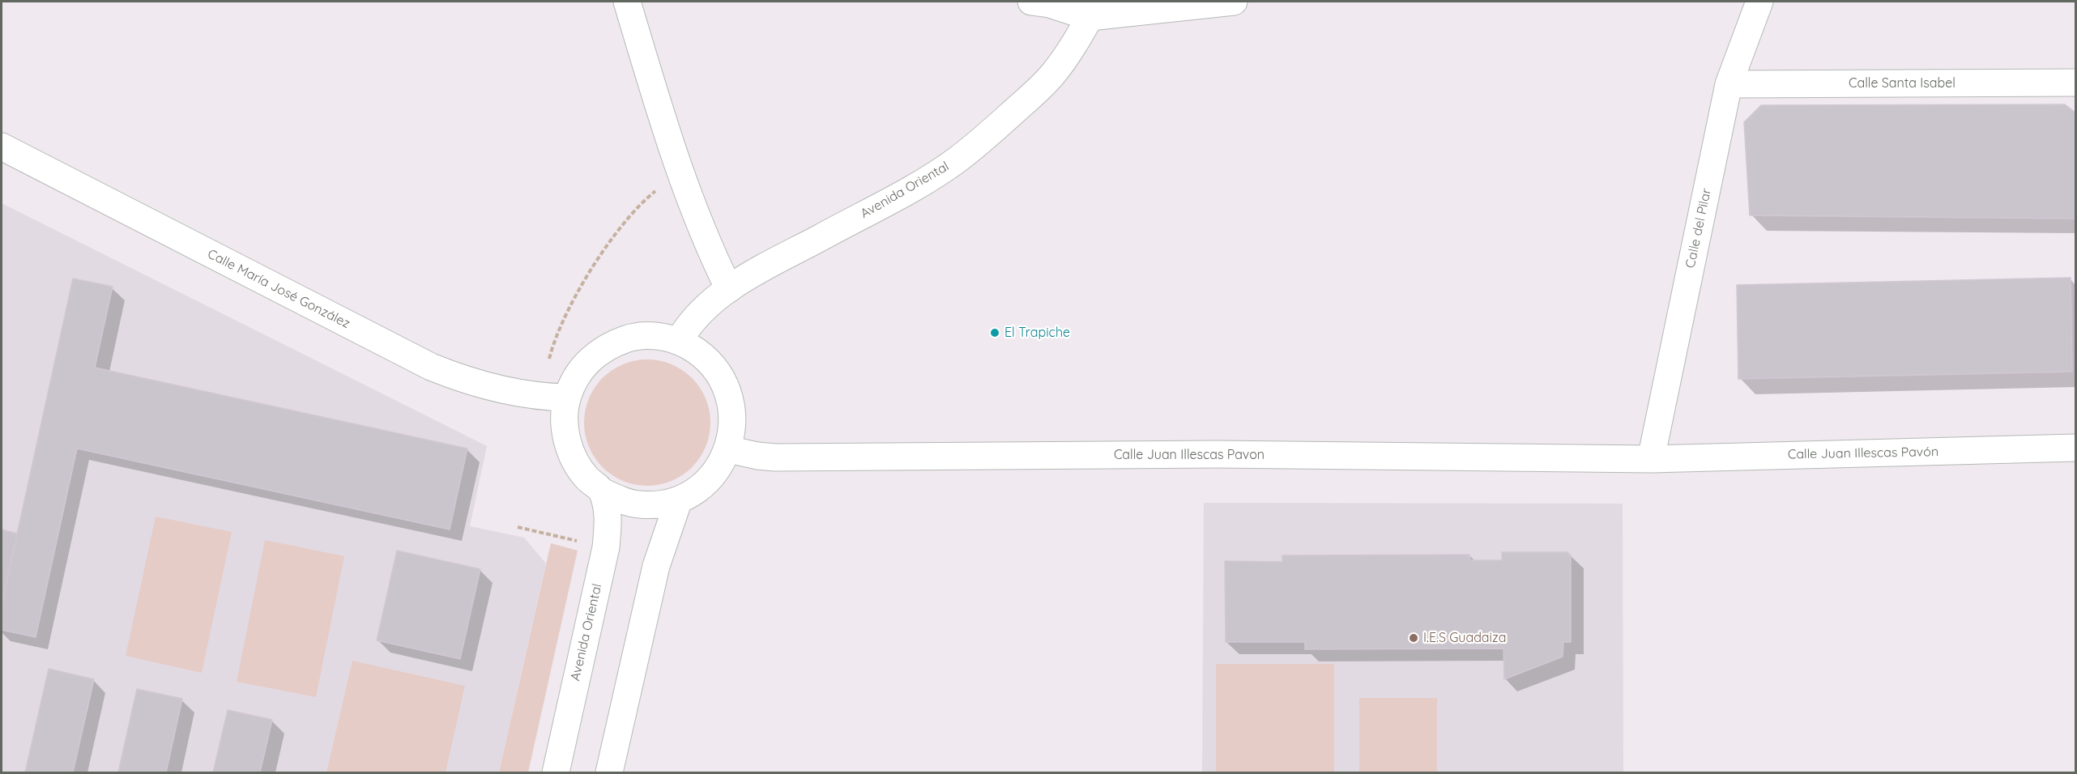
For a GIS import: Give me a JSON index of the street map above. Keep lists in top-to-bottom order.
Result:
{
  "streets": {
    "street": [
      "Calle Santa Isabel",
      "Avenida Oriental",
      "Calle del Pilar",
      "Calle María José González",
      "Calle Juan Illescas Pavón",
      "Calle Juan Illescas Pavon"
    ]
  },
  "crossings": [
    ["Calle Santa Isabel", "Calle del Pilar"],
    ["Avenida Oriental", "Calle María José González"],
    ["Avenida Oriental", "Calle Juan Illescas Pavon"],
    ["Calle del Pilar", "Calle Juan Illescas Pavón"],
    ["Calle del Pilar", "Calle Juan Illescas Pavon"],
    ["Calle María José González", "Calle Juan Illescas Pavon"],
    ["Calle Juan Illescas Pavón", "Calle Juan Illescas Pavon"]
  ],
  "places": ["El Trapiche", "I.E.S Guadaiza"]
}
